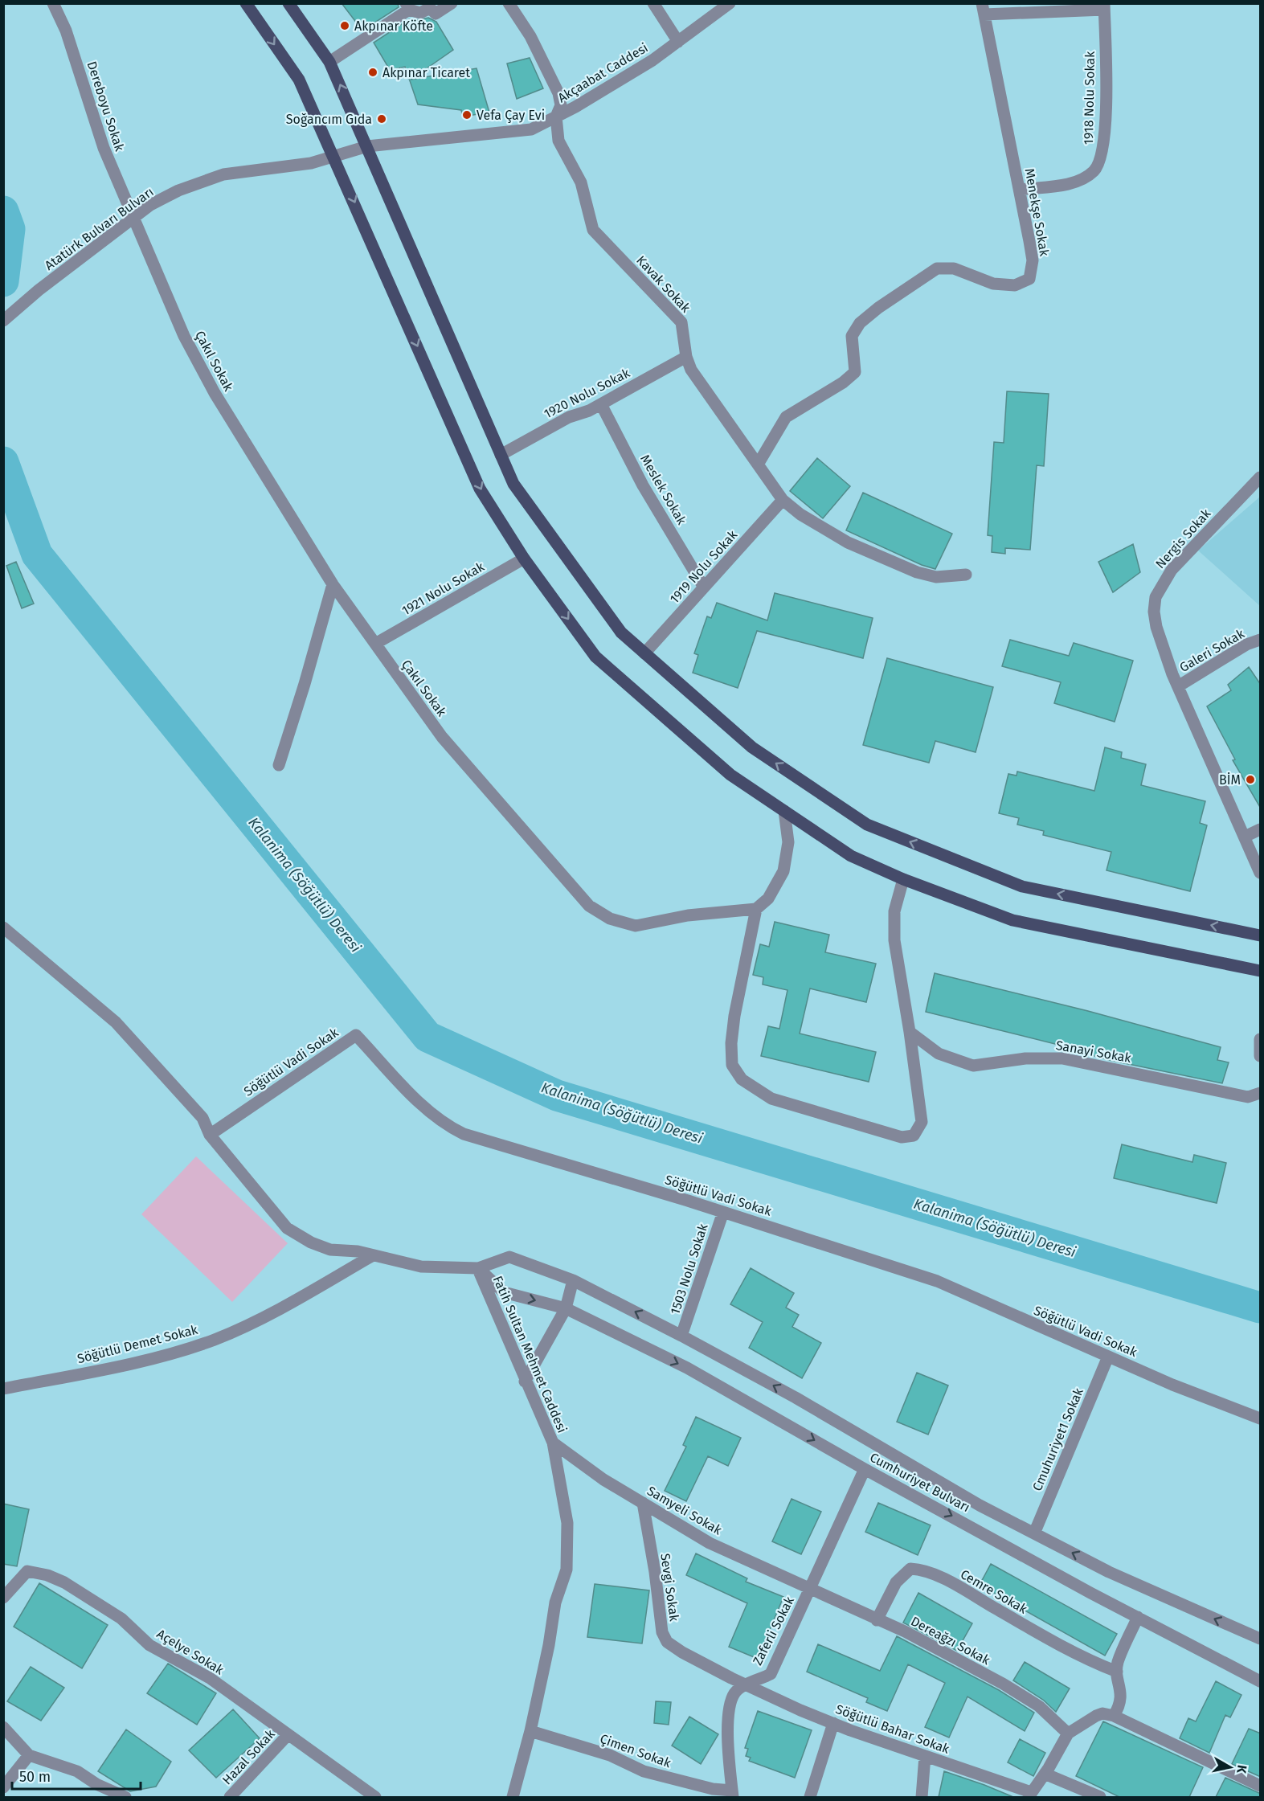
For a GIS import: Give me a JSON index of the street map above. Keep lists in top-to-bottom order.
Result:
{
  "streets": {
    "street": [
      "Akçaabat Caddesi",
      "1918 Nolu Sokak",
      "Dereboyu Sokak",
      "Menekşe Sokak",
      "Atatürk Bulvarı Bulvarı",
      "Kavak Sokak",
      "Çakıl Sokak",
      "1920 Nolu Sokak",
      "Meslek Sokak",
      "Nergis Sokak",
      "1919 Nolu Sokak",
      "1921 Nolu Sokak",
      "Galeri Sokak",
      "Sanayi Sokak",
      "Söğütlü Vadi Sokak",
      "1503 Nolu Sokak",
      "Söğütlü Demet Sokak",
      "Fatih Sultan Mehmet Caddesi",
      "Cmuhuriyet1 Sokak",
      "Cumhuriyet Bulvarı",
      "Samyeli Sokak",
      "Sevgi Sokak",
      "Cemre Sokak",
      "Zaferli Sokak",
      "Dereağzı Sokak",
      "Açelye Sokak",
      "Söğütlü Bahar Sokak",
      "Çimen Sokak",
      "Hazal Sokak"
    ]
  },
  "crossings": [
    ["Akçaabat Caddesi", "Atatürk Bulvarı Bulvarı"],
    ["Akçaabat Caddesi", "Kavak Sokak"],
    ["1918 Nolu Sokak", "Menekşe Sokak"],
    ["Dereboyu Sokak", "Atatürk Bulvarı Bulvarı"],
    ["Dereboyu Sokak", "Çakıl Sokak"],
    ["Menekşe Sokak", "Kavak Sokak"],
    ["Atatürk Bulvarı Bulvarı", "Çakıl Sokak"],
    ["Kavak Sokak", "1920 Nolu Sokak"],
    ["Kavak Sokak", "1919 Nolu Sokak"],
    ["Çakıl Sokak", "1921 Nolu Sokak"],
    ["1920 Nolu Sokak", "Meslek Sokak"],
    ["Meslek Sokak", "1919 Nolu Sokak"],
    ["Nergis Sokak", "Galeri Sokak"],
    ["Söğütlü Vadi Sokak", "1503 Nolu Sokak"],
    ["Söğütlü Vadi Sokak", "Fatih Sultan Mehmet Caddesi"],
    ["Söğütlü Vadi Sokak", "Cmuhuriyet1 Sokak"],
    ["1503 Nolu Sokak", "Cumhuriyet Bulvarı"],
    ["Söğütlü Demet Sokak", "Fatih Sultan Mehmet Caddesi"],
    ["Fatih Sultan Mehmet Caddesi", "Cumhuriyet Bulvarı"],
    ["Fatih Sultan Mehmet Caddesi", "Samyeli Sokak"],
    ["Fatih Sultan Mehmet Caddesi", "Çimen Sokak"],
    ["Cmuhuriyet1 Sokak", "Cumhuriyet Bulvarı"],
    ["Cumhuriyet Bulvarı", "Zaferli Sokak"],
    ["Samyeli Sokak", "Sevgi Sokak"],
    ["Samyeli Sokak", "Zaferli Sokak"],
    ["Samyeli Sokak", "Dereağzı Sokak"],
    ["Sevgi Sokak", "Zaferli Sokak"],
    ["Sevgi Sokak", "Söğütlü Bahar Sokak"],
    ["Cemre Sokak", "Dereağzı Sokak"],
    ["Zaferli Sokak", "Dereağzı Sokak"],
    ["Zaferli Sokak", "Söğütlü Bahar Sokak"],
    ["Zaferli Sokak", "Çimen Sokak"],
    ["Açelye Sokak", "Hazal Sokak"]
  ],
  "water": ["Kalanima (Söğütlü) Deresi"],
  "places": [
    "Akpınar Köfte",
    "Akpınar Ticaret",
    "Vefa Çay Evi",
    "Soğancım Gıda",
    "BİM"
  ],
  "scale_bar": "50 m",
  "north": "right"
}
